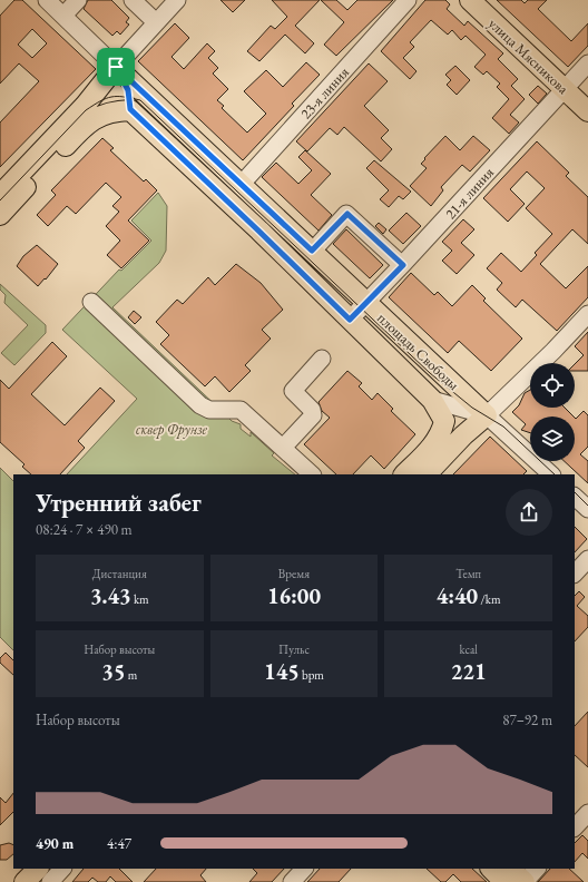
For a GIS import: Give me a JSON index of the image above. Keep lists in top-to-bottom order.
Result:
{
  "streets": {
    "main road": ["улица Мясникова", "площадь Свободы"],
    "street": ["23-я линия", "21-я линия"]
  },
  "crossings": [
    ["улица Мясникова", "21-я линия"],
    ["23-я линия", "площадь Свободы"],
    ["21-я линия", "площадь Свободы"]
  ],
  "parks": ["сквер Фрунзе"],
  "page": {
    "heading": ["Утренний забег", "08:24 · 7 × 490 m"],
    "stats": [
      ["Дистанция", "3.43 km"],
      ["Время", "16:00"],
      ["Темп", "4:40 /km"],
      ["Набор высоты", "35 m"],
      ["Пульс", "145 bpm"],
      ["kcal", "221"]
    ],
    "chart": ["Набор высоты", "87–92 m"],
    "list": [
      {
        "name": "490 m",
        "note": "4:47"
      }
    ]
  }
}
